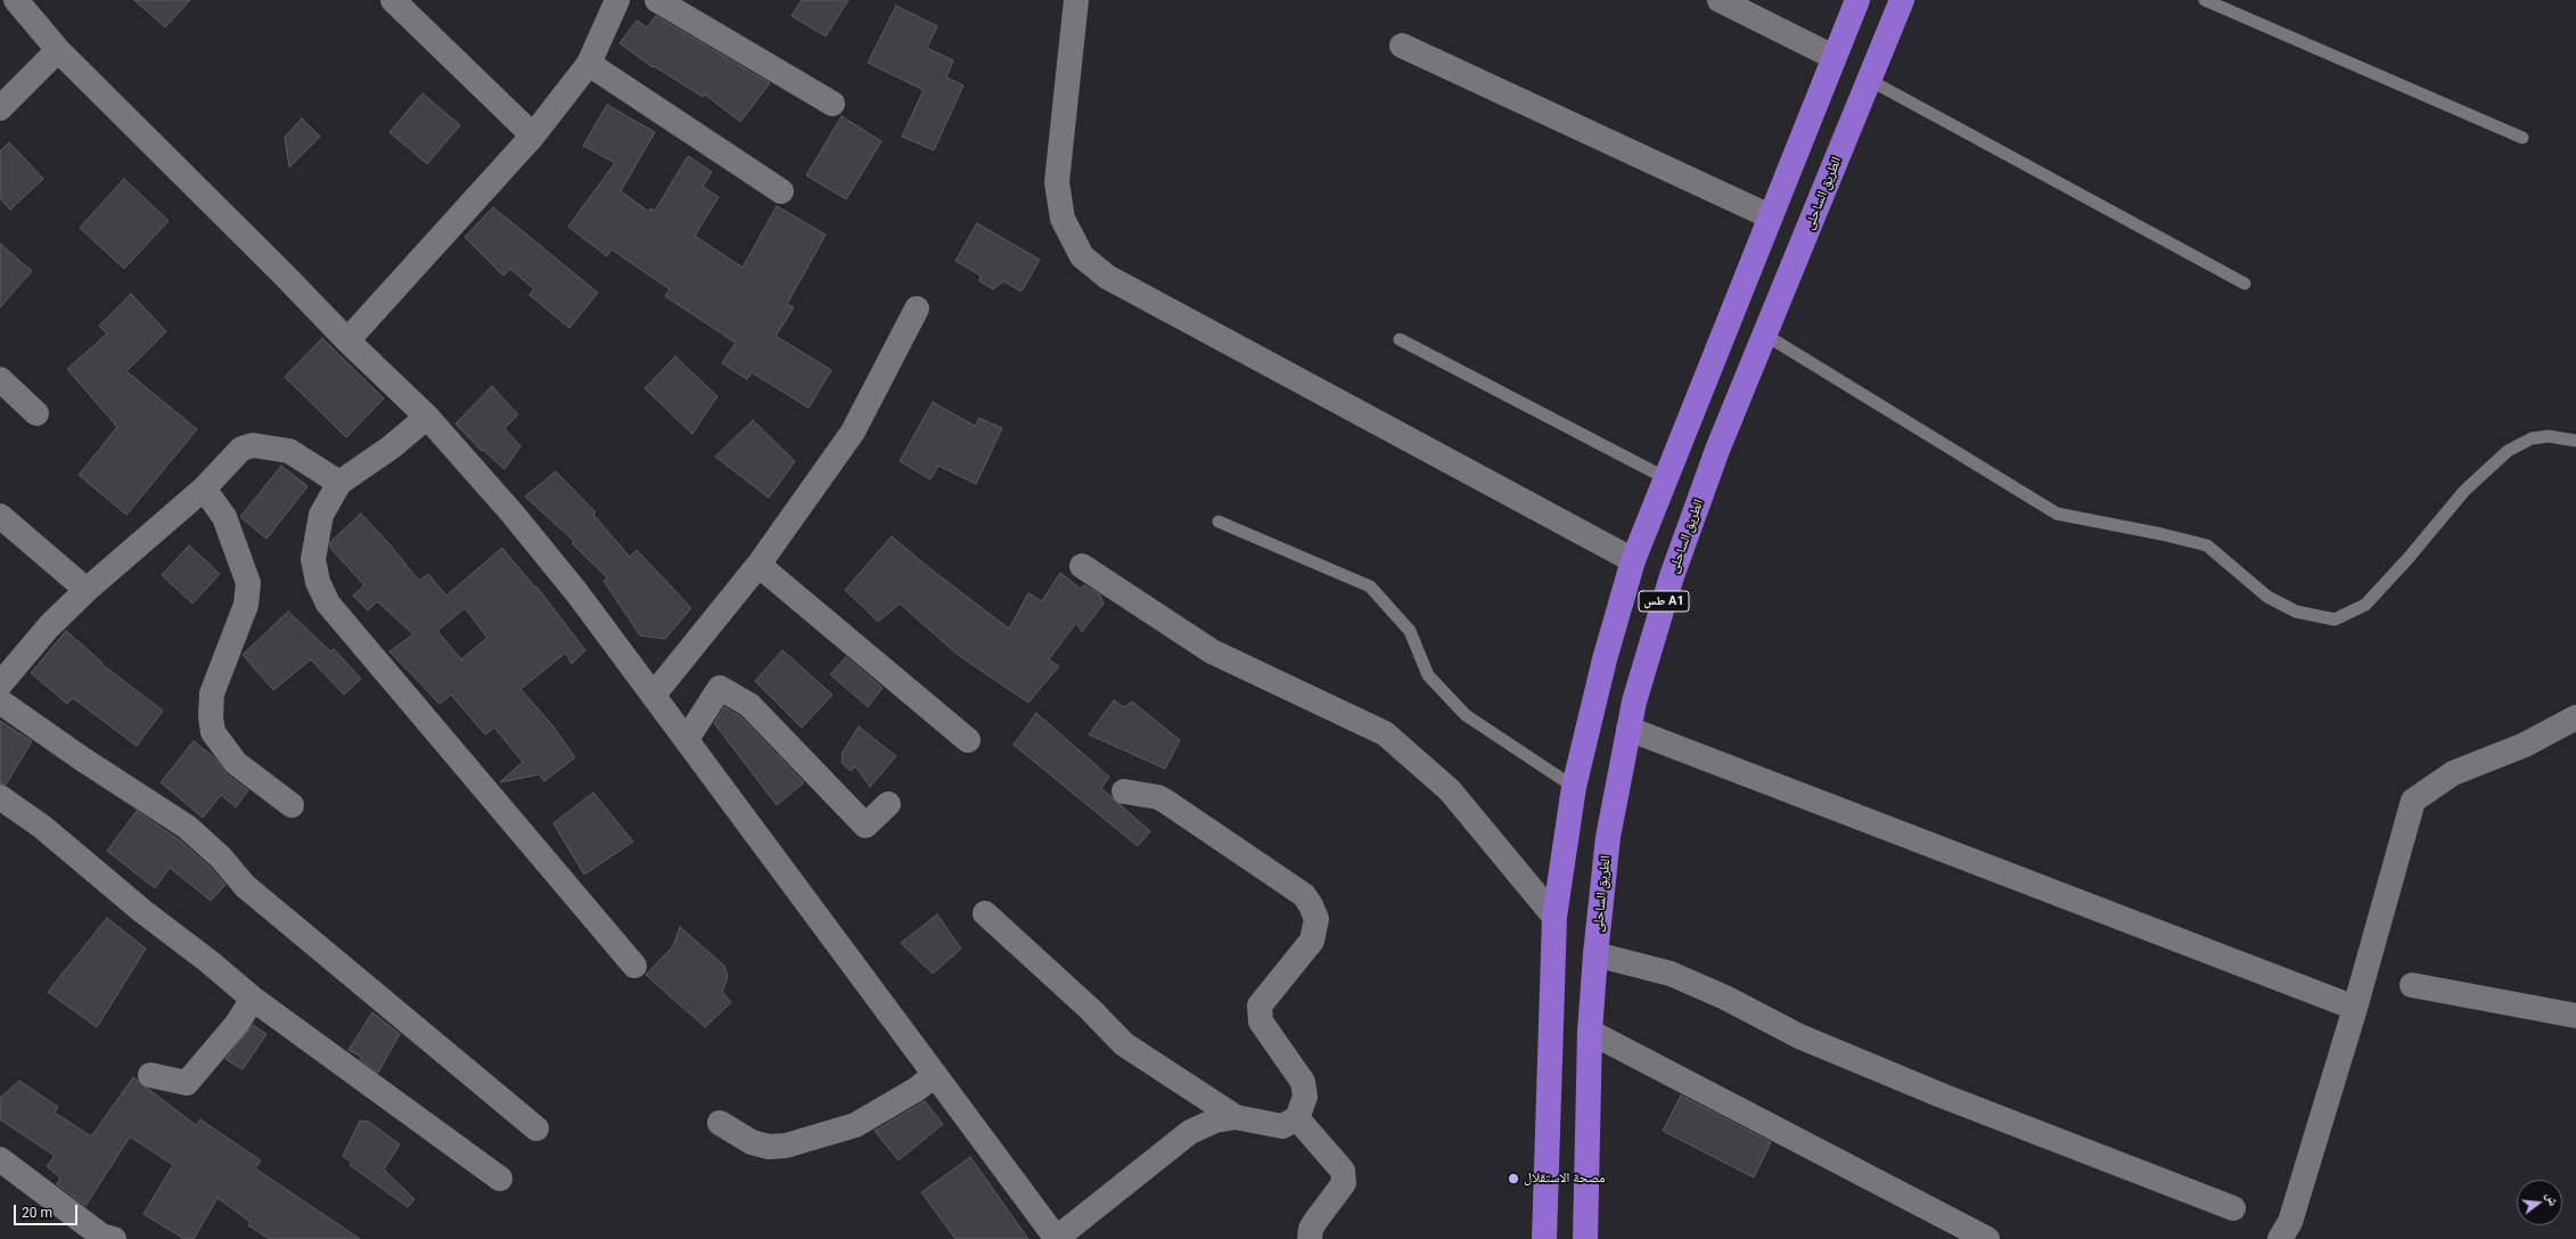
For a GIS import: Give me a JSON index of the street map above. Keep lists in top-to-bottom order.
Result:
{
  "streets": {
    "highway": ["الطريق الساحلى", "طس A1"]
  },
  "places": ["مصحة الاستقلال"],
  "scale_bar": "20 m",
  "north": "right"
}
